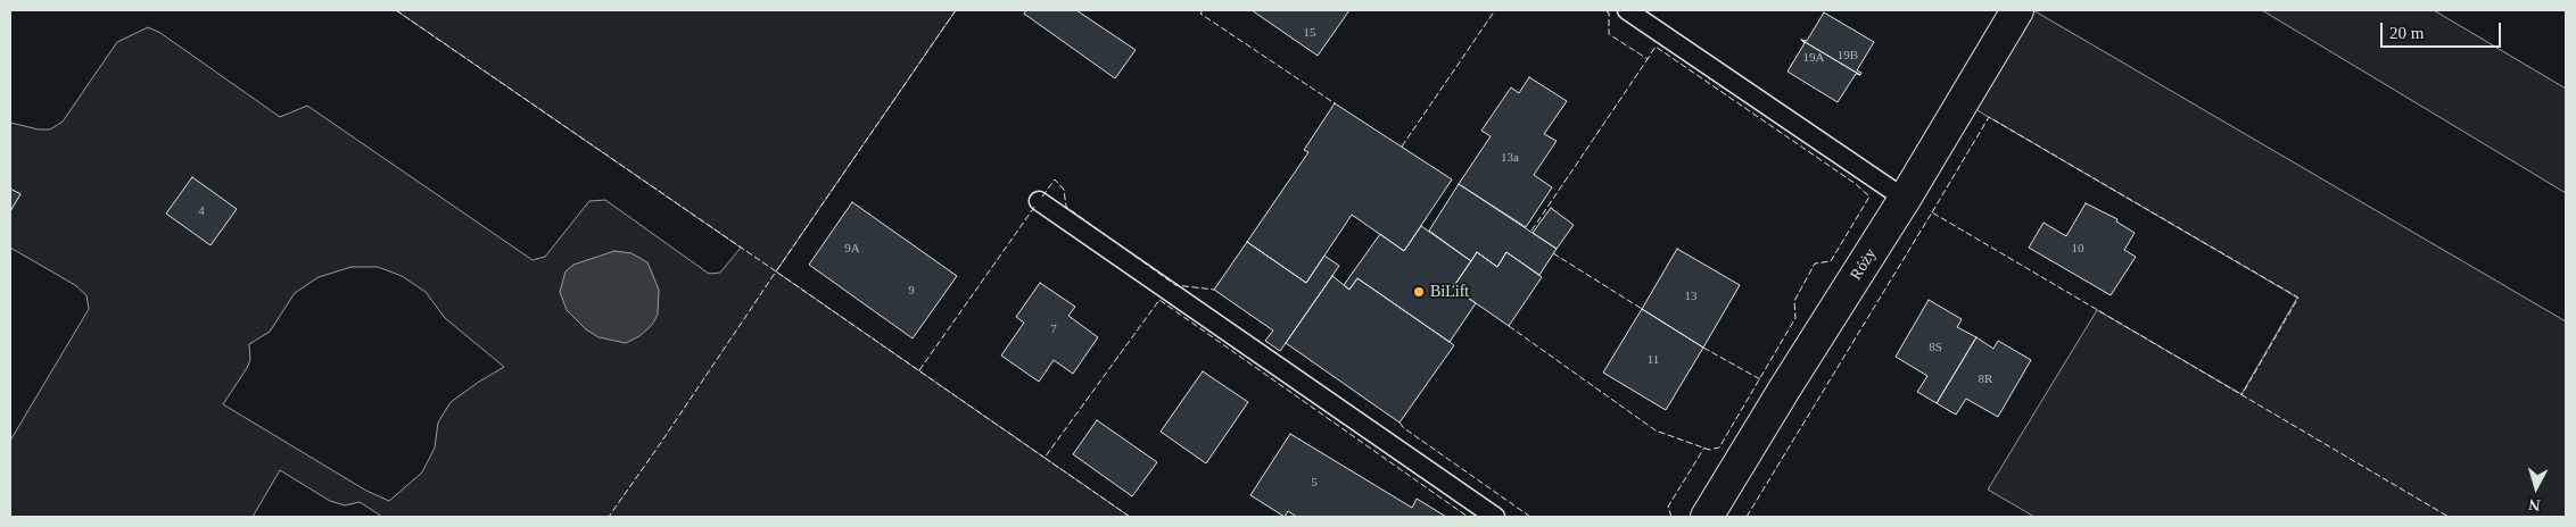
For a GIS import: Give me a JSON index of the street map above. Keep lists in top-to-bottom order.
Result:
{
  "streets": {
    "street": ["Róży"]
  },
  "places": ["BiLift"],
  "house_numbers": [
    "15",
    "19B",
    "19A",
    "13a",
    "4",
    "9A",
    "10",
    "9",
    "13",
    "7",
    "8S",
    "11",
    "8R",
    "5"
  ],
  "scale_bar": "20 m",
  "north": "bottom"
}
